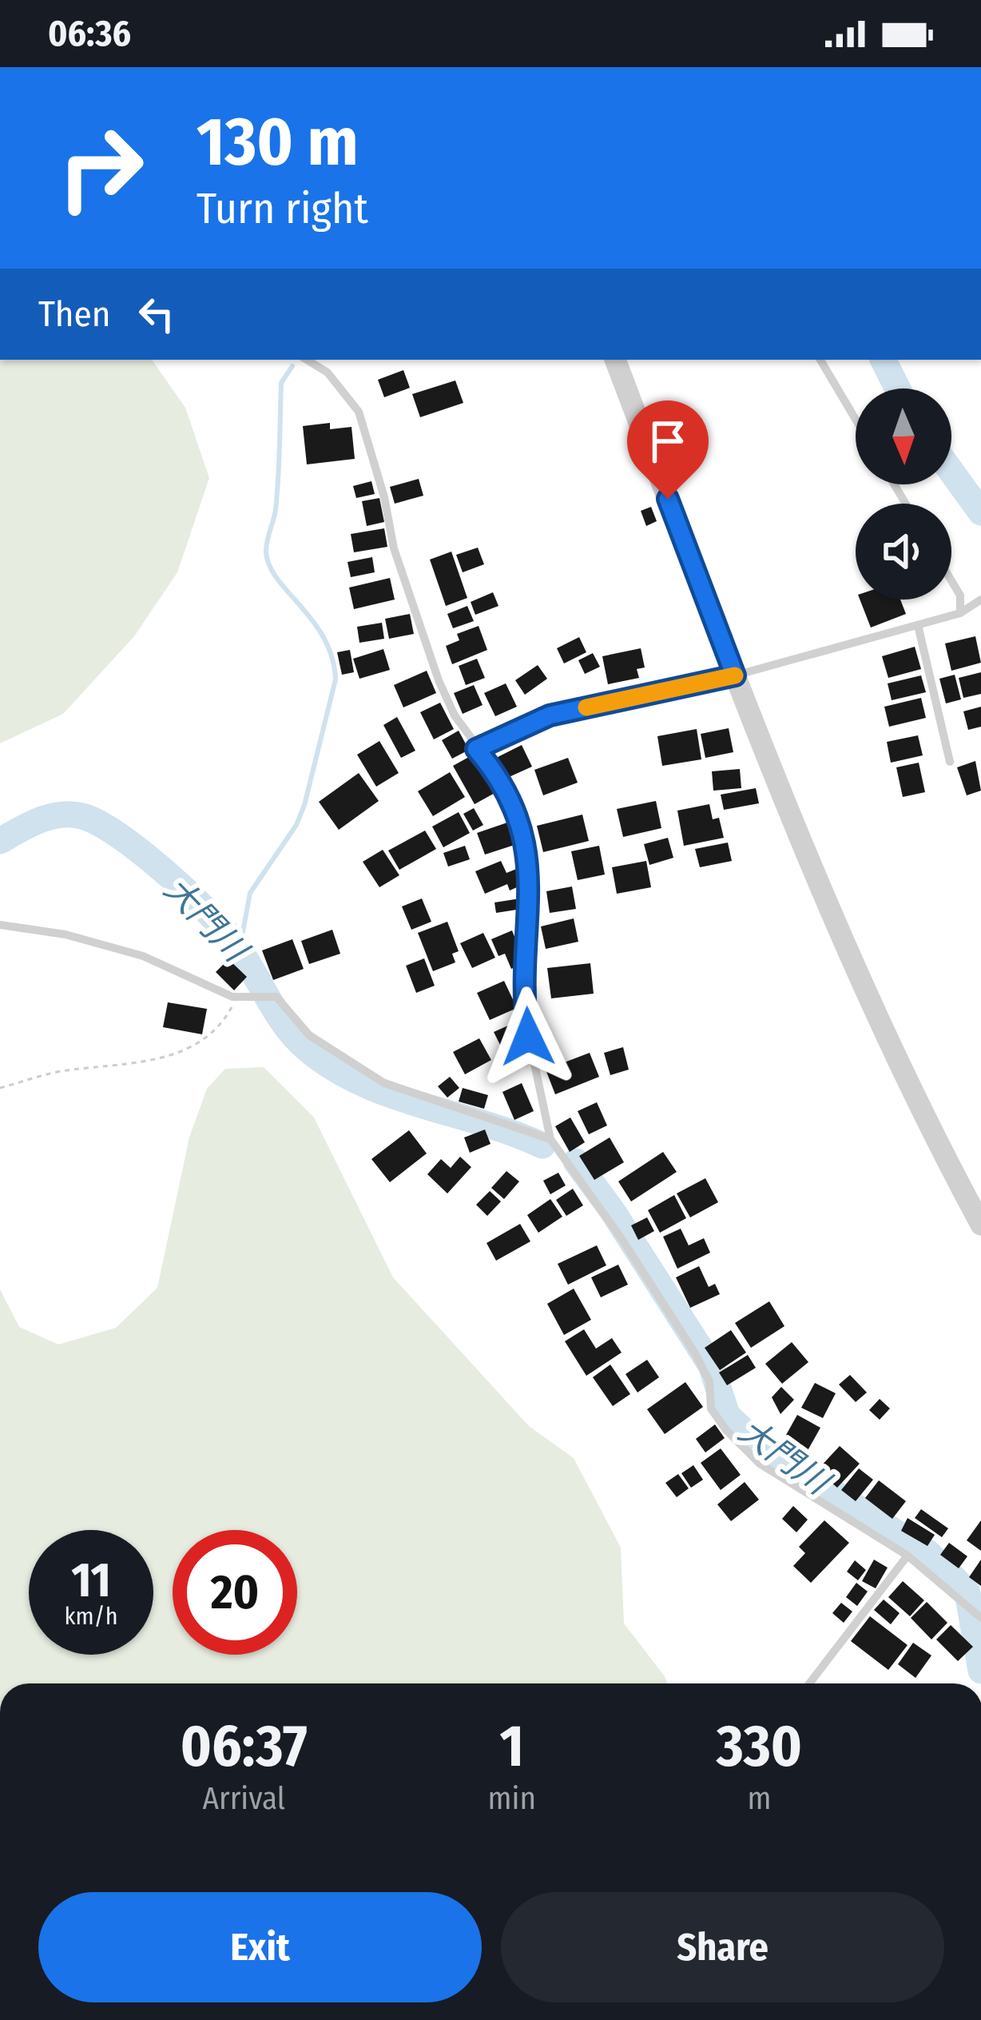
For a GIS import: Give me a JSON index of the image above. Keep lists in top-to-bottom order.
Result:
{
  "water": ["大門川"],
  "north": "bottom",
  "page": {
    "status": "06:36",
    "turn": ["130 m", "Turn right"],
    "then": "Then",
    "speed": "11 km/h",
    "limit": "20",
    "eta": [
      "06:37",
      "Arrival",
      "1",
      "min",
      "330",
      "m"
    ],
    "buttons": ["Exit", "Share"]
  }
}
